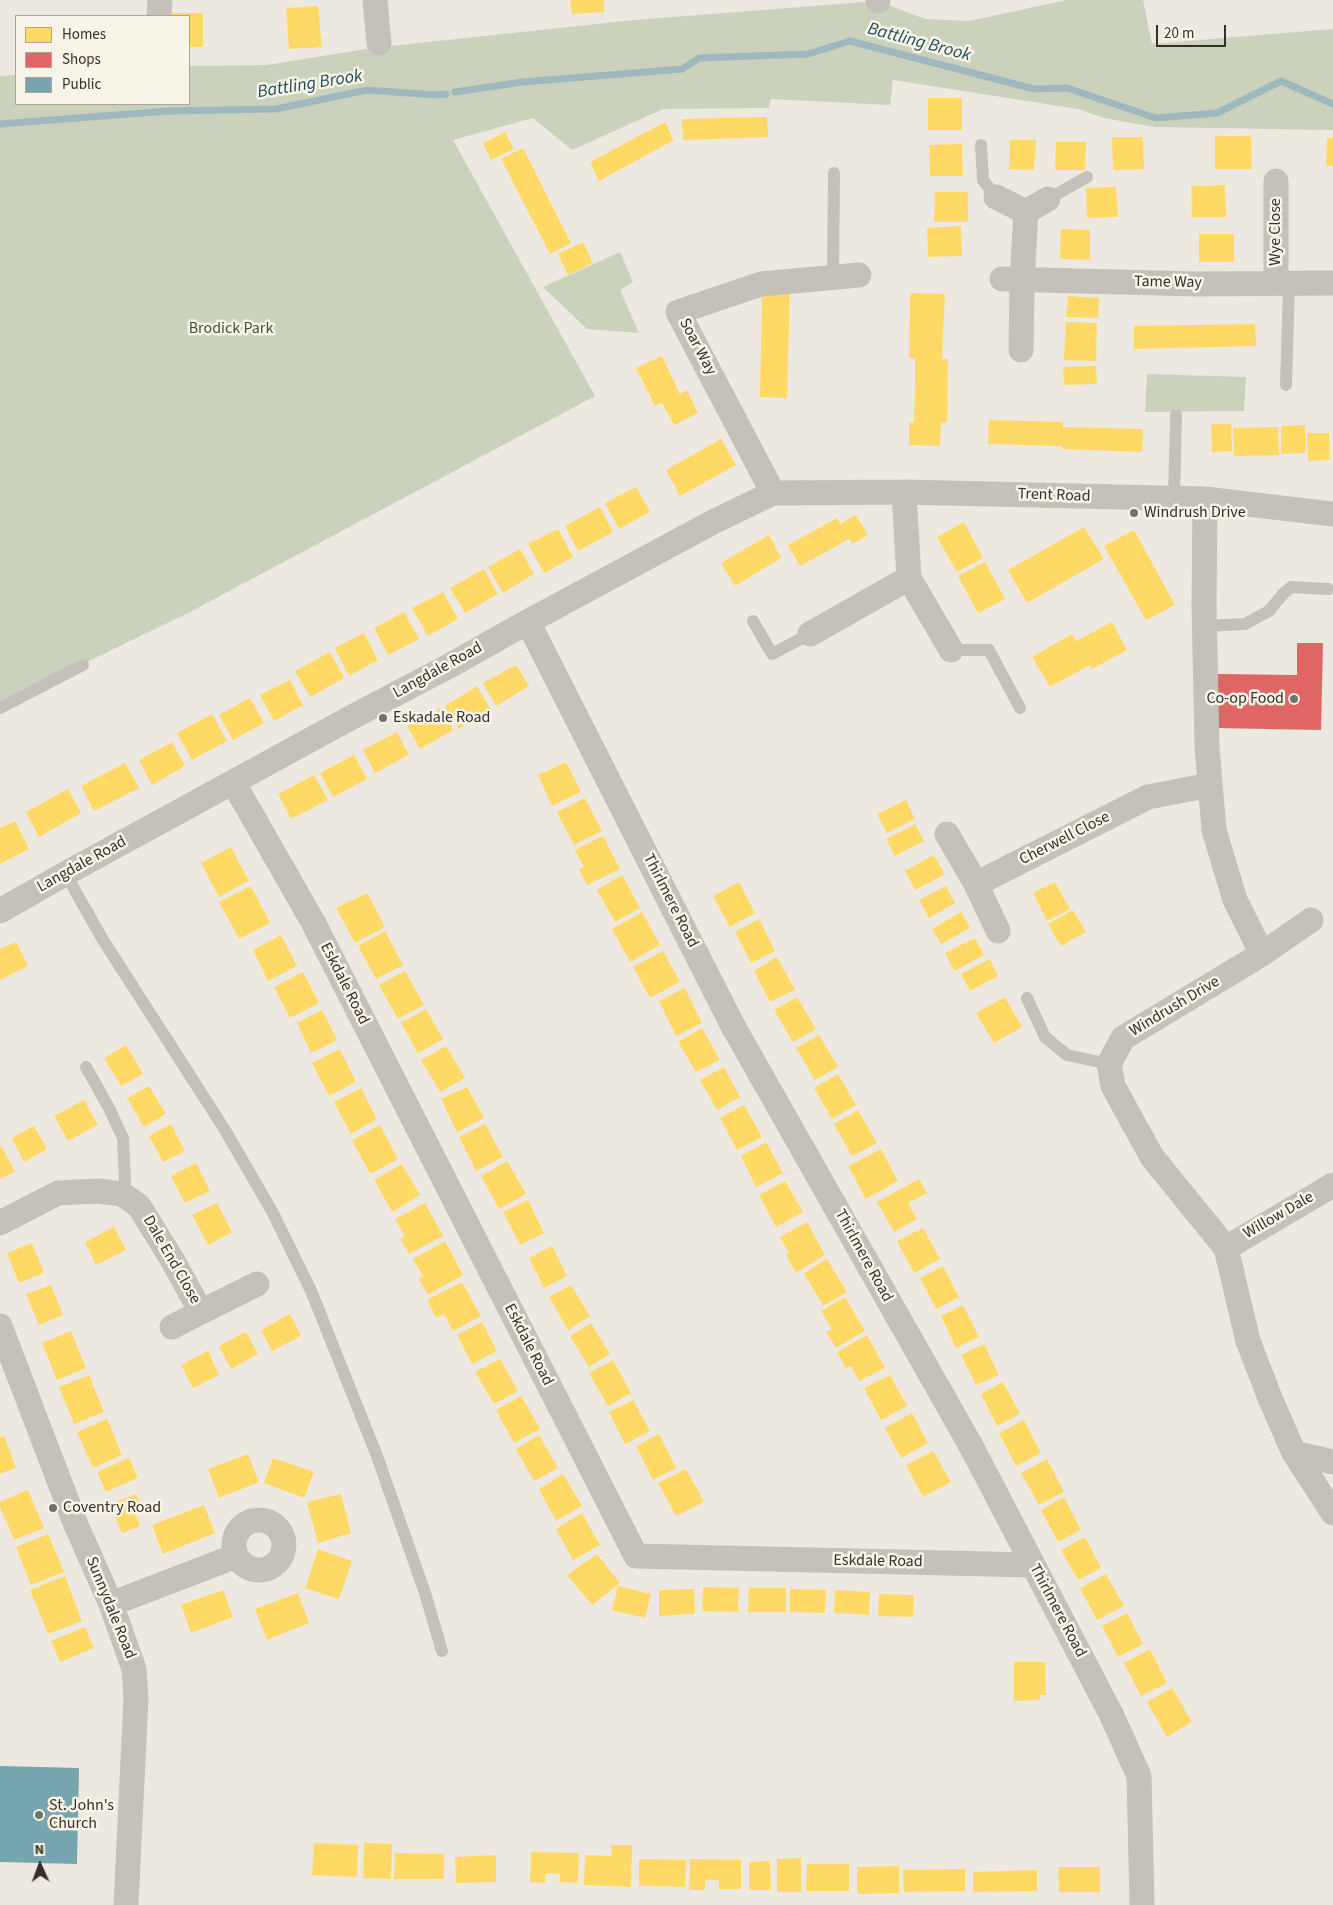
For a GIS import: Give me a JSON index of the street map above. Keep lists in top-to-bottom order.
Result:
{
  "streets": {
    "street": [
      "Wye Close",
      "Tame Way",
      "Soar Way",
      "Trent Road",
      "Langdale Road",
      "Cherwell Close",
      "Thirlmere Road",
      "Eskdale Road",
      "Windrush Drive",
      "Willow Dale",
      "Dale End Close",
      "Sunnydale Road"
    ]
  },
  "crossings": [
    ["Wye Close", "Tame Way"],
    ["Soar Way", "Trent Road"],
    ["Soar Way", "Langdale Road"],
    ["Trent Road", "Langdale Road"],
    ["Langdale Road", "Thirlmere Road"],
    ["Langdale Road", "Eskdale Road"],
    ["Thirlmere Road", "Eskdale Road"]
  ],
  "water": ["Battling Brook"],
  "parks": ["Brodick Park"],
  "places": [
    "Windrush Drive",
    "Co-op Food",
    "Eskadale Road",
    "Coventry Road",
    "St. John's Church"
  ],
  "legend": ["Homes", "Shops", "Public"],
  "scale_bar": "20 m",
  "north": "top"
}
